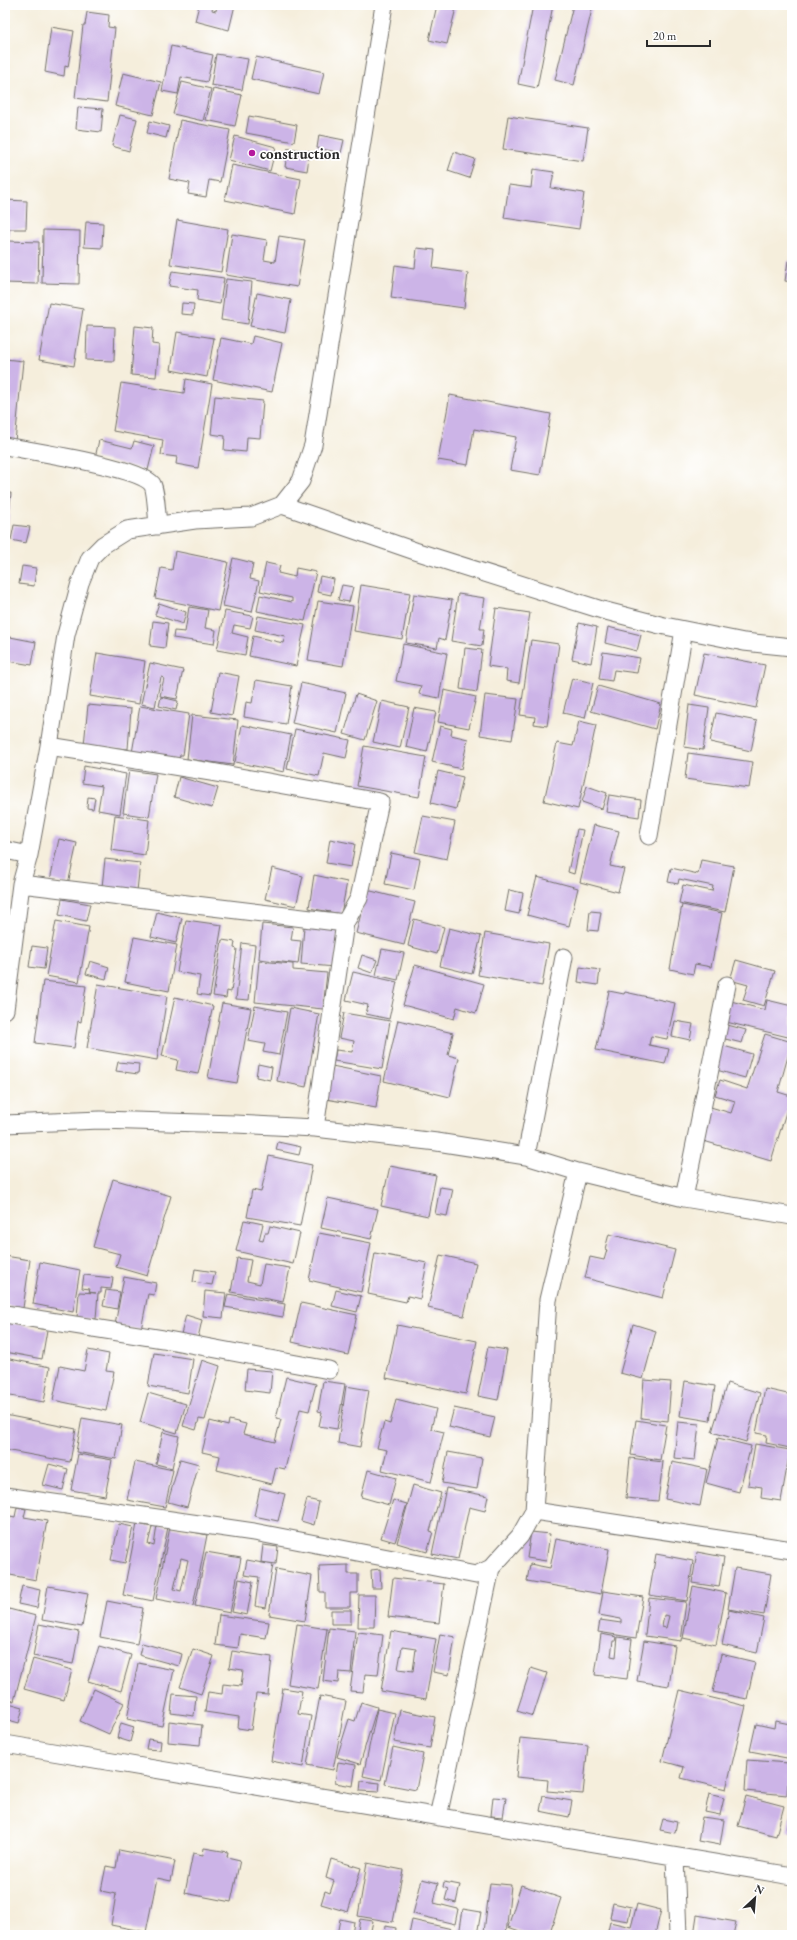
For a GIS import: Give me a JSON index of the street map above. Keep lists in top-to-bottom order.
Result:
{
  "places": ["construction"],
  "scale_bar": "20 m",
  "north": "top right"
}
